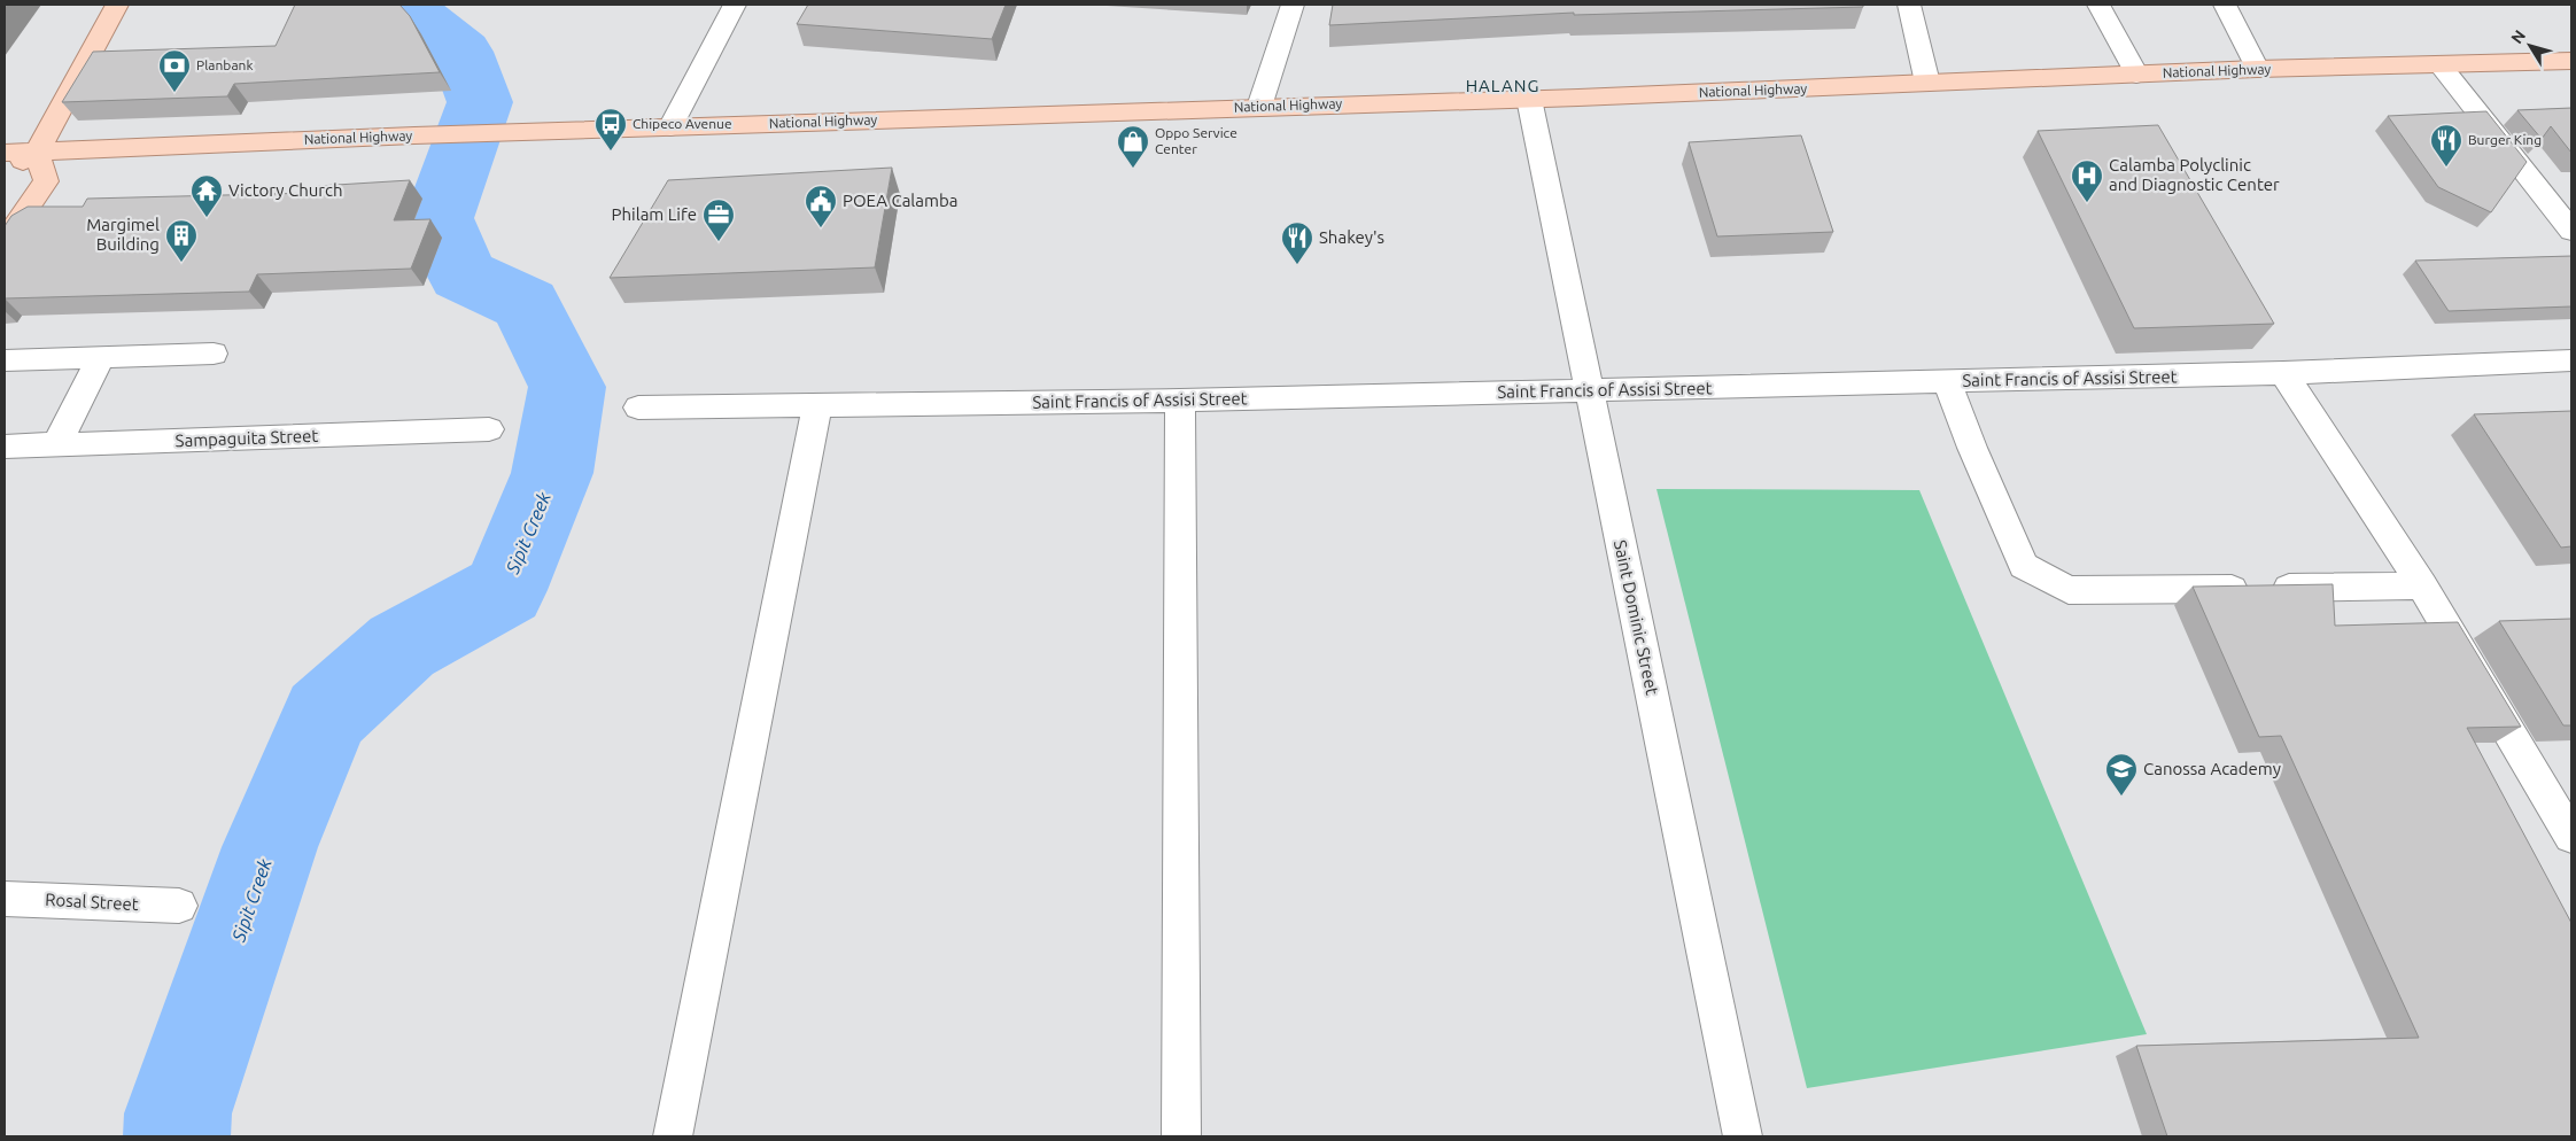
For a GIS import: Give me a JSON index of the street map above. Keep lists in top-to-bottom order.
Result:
{
  "streets": {
    "main road": ["National Highway"],
    "street": [
      "Saint Francis of Assisi Street",
      "Sampaguita Street",
      "Saint Dominic Street",
      "Rosal Street"
    ]
  },
  "crossings": [
    ["National Highway", "Saint Dominic Street"],
    ["Saint Francis of Assisi Street", "Saint Dominic Street"]
  ],
  "districts": ["HALANG"],
  "water": ["Sipit Creek"],
  "places": {
    "bank": ["Planbank"],
    "bus stop": ["Chipeco Avenue"],
    "restaurant": ["Burger King", "Shakey's"],
    "shop": ["Oppo Service Center"],
    "hospital": ["Calamba Polyclinic and Diagnostic Center"],
    "temple": ["Victory Church"],
    "public building": ["POEA Calamba"],
    "office": ["Philam Life"],
    "building": ["Margimel Building"],
    "school or university": ["Canossa Academy"]
  },
  "north": "top left"
}
